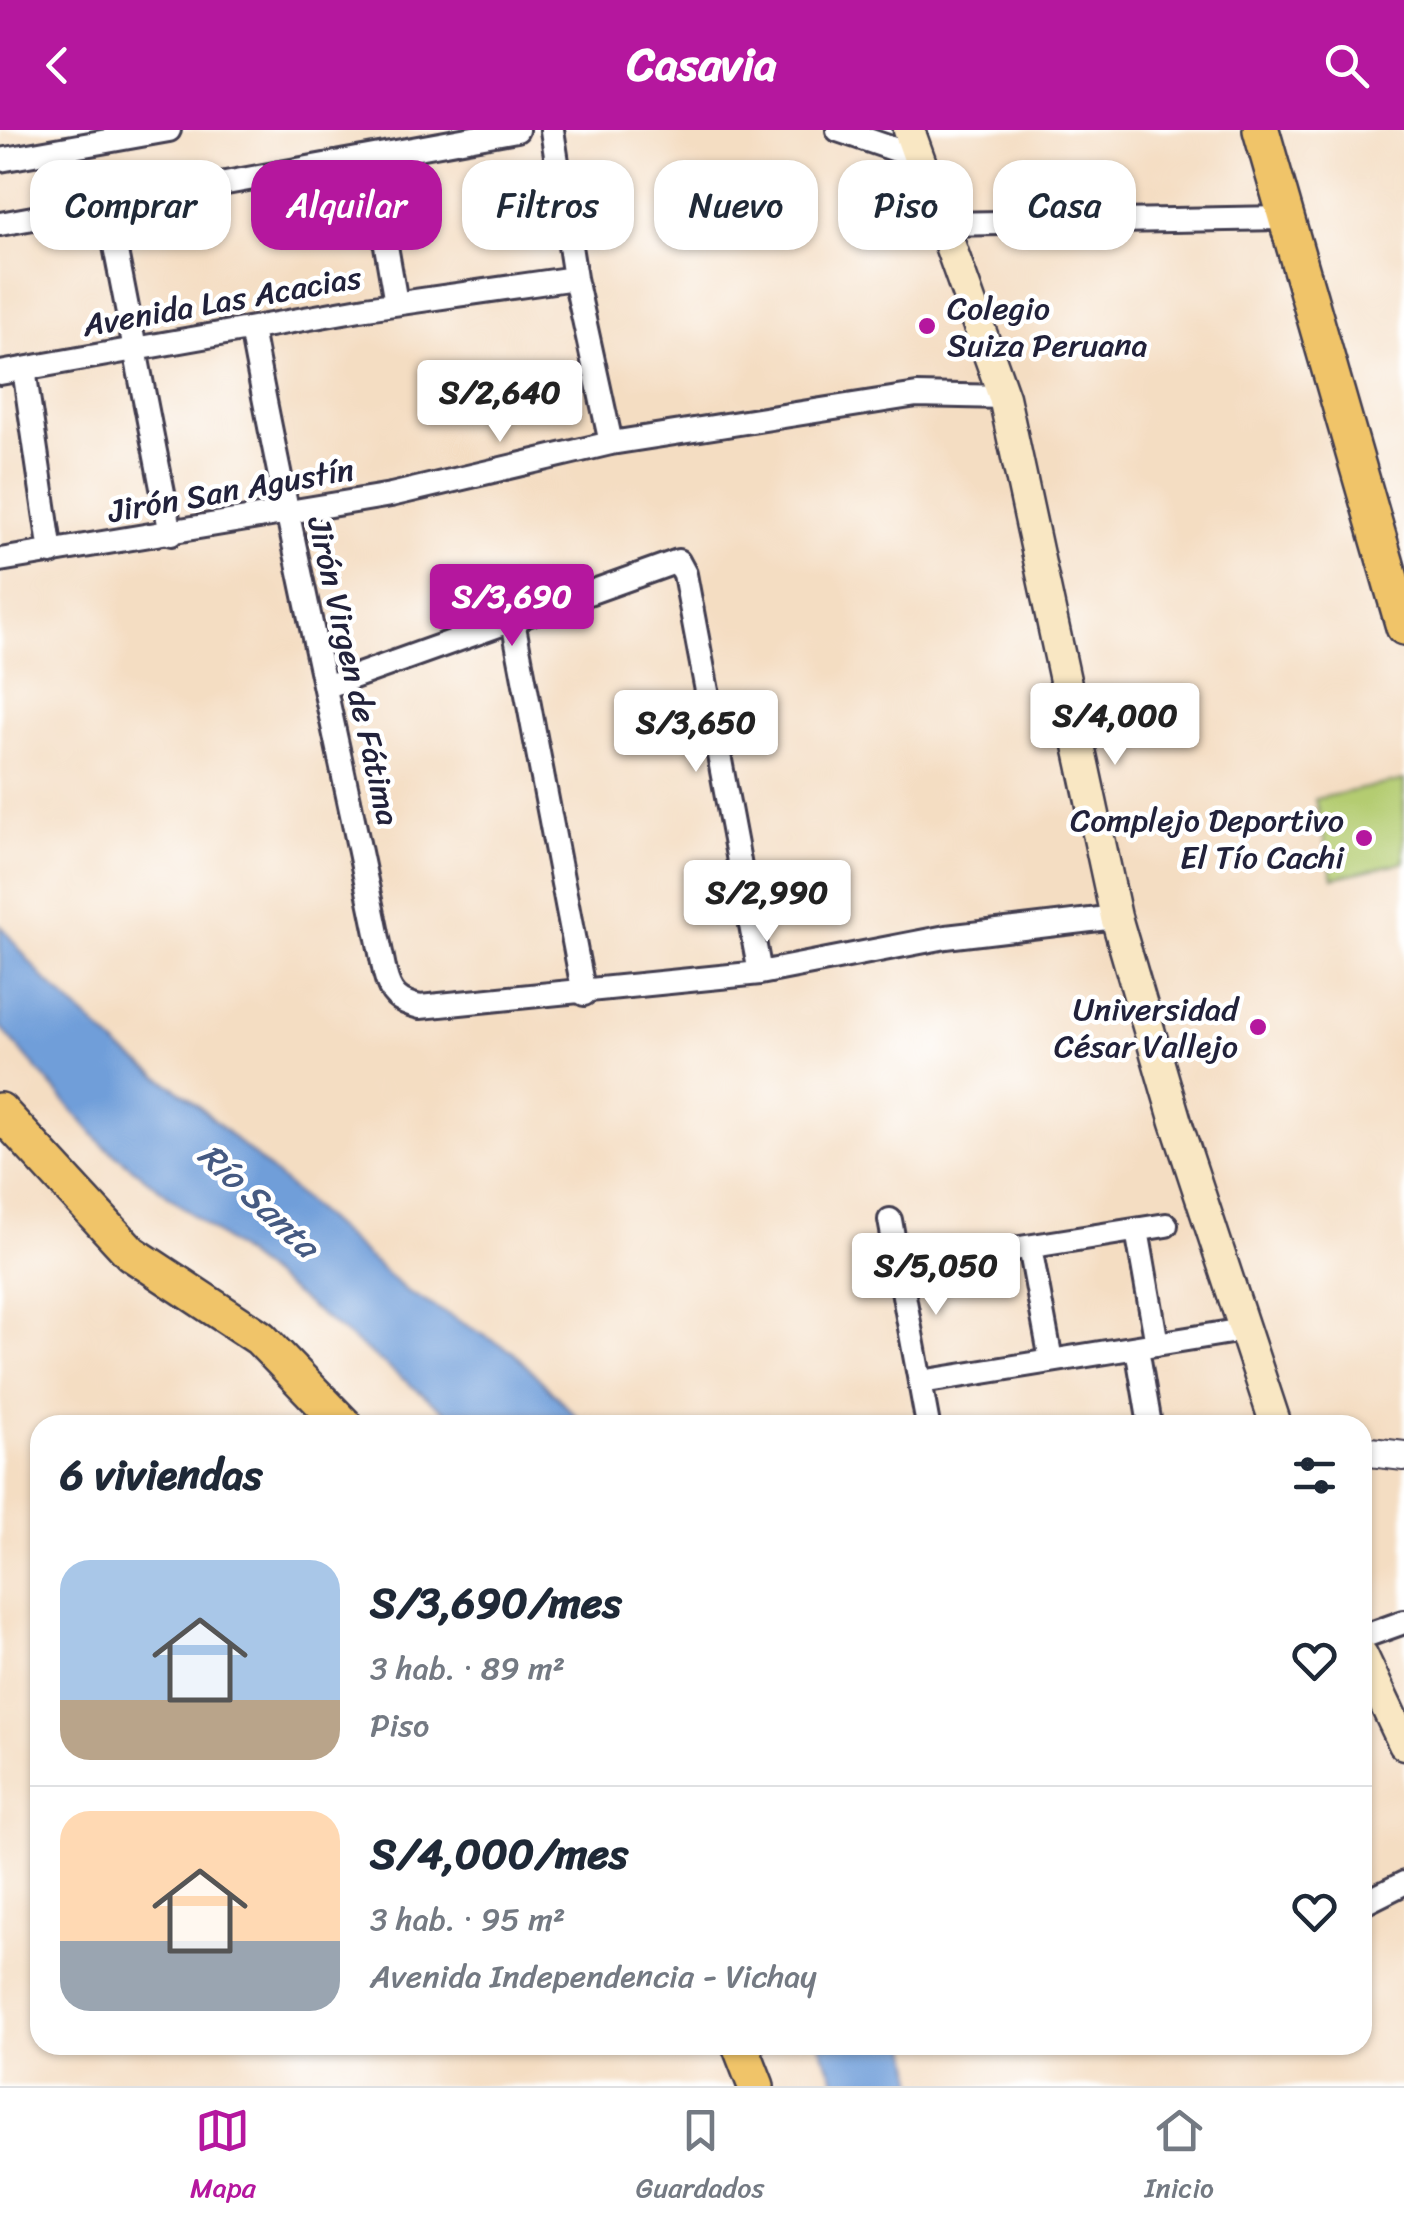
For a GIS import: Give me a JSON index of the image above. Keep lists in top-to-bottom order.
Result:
{
  "streets": {
    "street": ["Avenida Las Acacias", "Jirón San Agustín", "Jirón Virgen de Fátima"]
  },
  "crossings": [
    ["Avenida Las Acacias", "Jirón Virgen de Fátima"],
    ["Jirón San Agustín", "Jirón Virgen de Fátima"]
  ],
  "water": ["Río Santa"],
  "places": ["Colegio Suiza Peruana", "Complejo Deportivo El Tío Cachi", "Universidad César Vallejo"],
  "page": {
    "header": "Casavia",
    "chip": [
      "Comprar",
      "Alquilar",
      "Filtros",
      "Nuevo",
      "Piso",
      "Casa"
    ],
    "price": [
      "S/2,640",
      "S/3,690",
      "S/4,000",
      "S/3,650",
      "S/2,990",
      "S/5,050"
    ],
    "heading": "6 viviendas",
    "list": [
      {
        "name": "S/3,690/mes",
        "note": "3 hab. · 89 m² · Piso"
      },
      {
        "name": "S/4,000/mes",
        "note": "3 hab. · 95 m² · Avenida Independencia - Vichay"
      }
    ],
    "tabs": ["Mapa", "Guardados", "Inicio"]
  }
}
